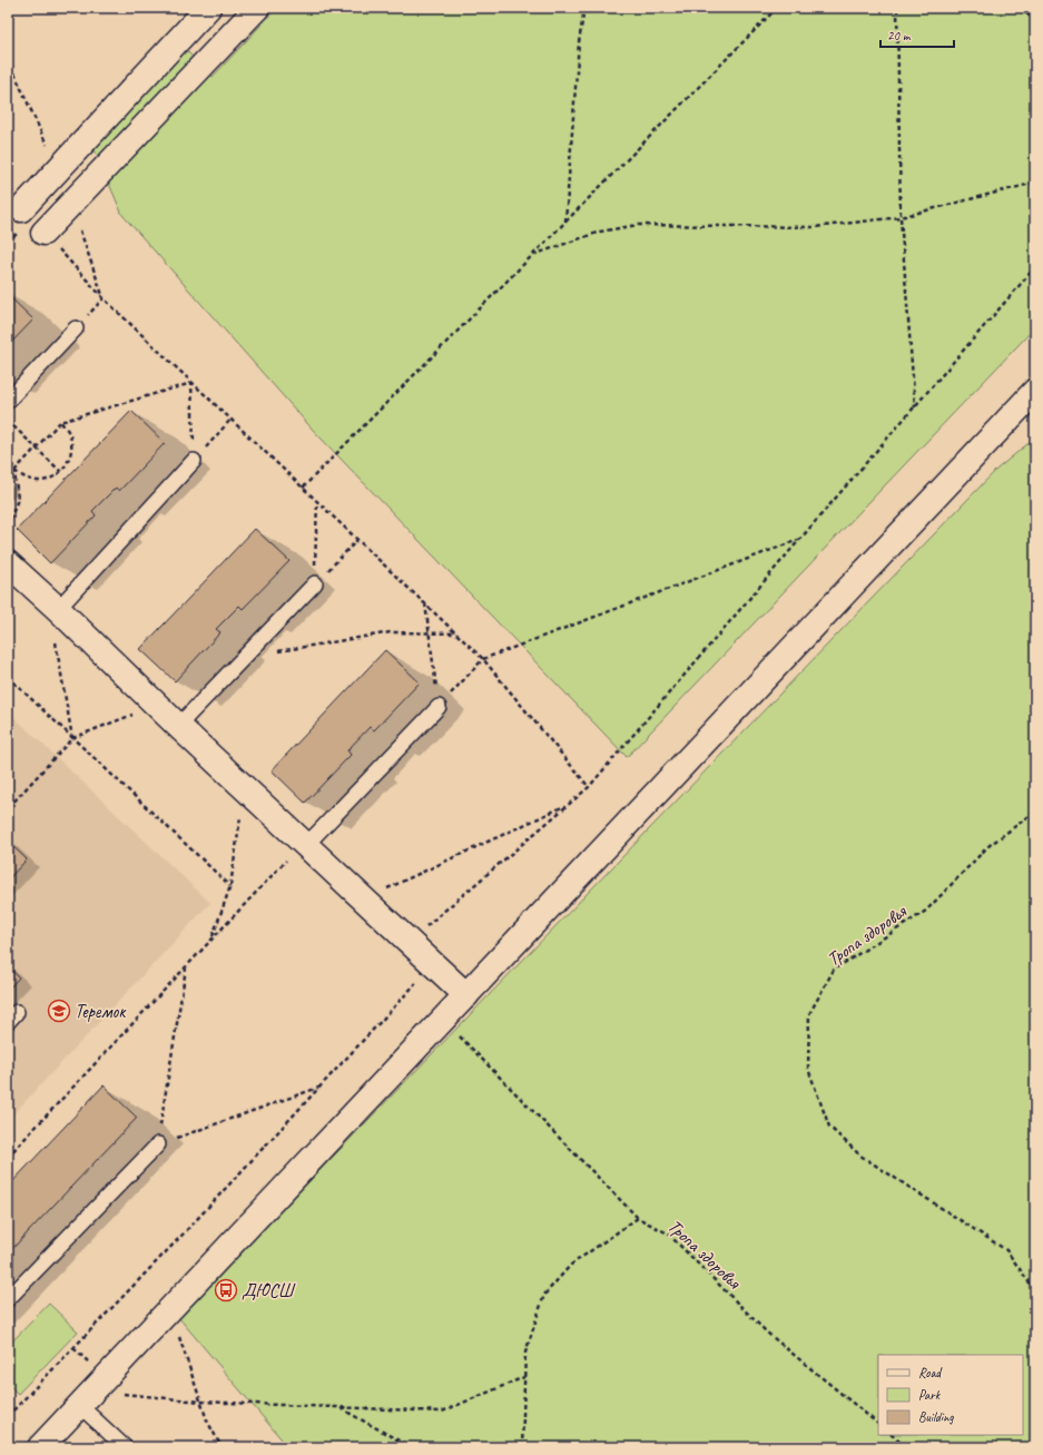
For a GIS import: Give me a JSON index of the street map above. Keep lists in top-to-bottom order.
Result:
{
  "streets": {
    "path": ["Тропа здоровья"]
  },
  "places": {
    "school or university": ["Теремок"],
    "bus stop": ["ДЮСШ"]
  },
  "legend": ["Road", "Park", "Building"],
  "scale_bar": "20 m"
}
